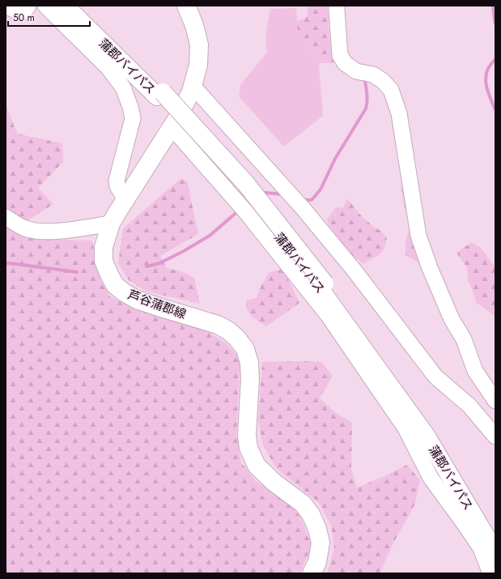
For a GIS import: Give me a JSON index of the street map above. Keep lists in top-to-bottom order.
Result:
{
  "streets": {
    "main road": ["蒲郡バイパス", "芦谷蒲郡線"]
  },
  "scale_bar": "50 m"
}
